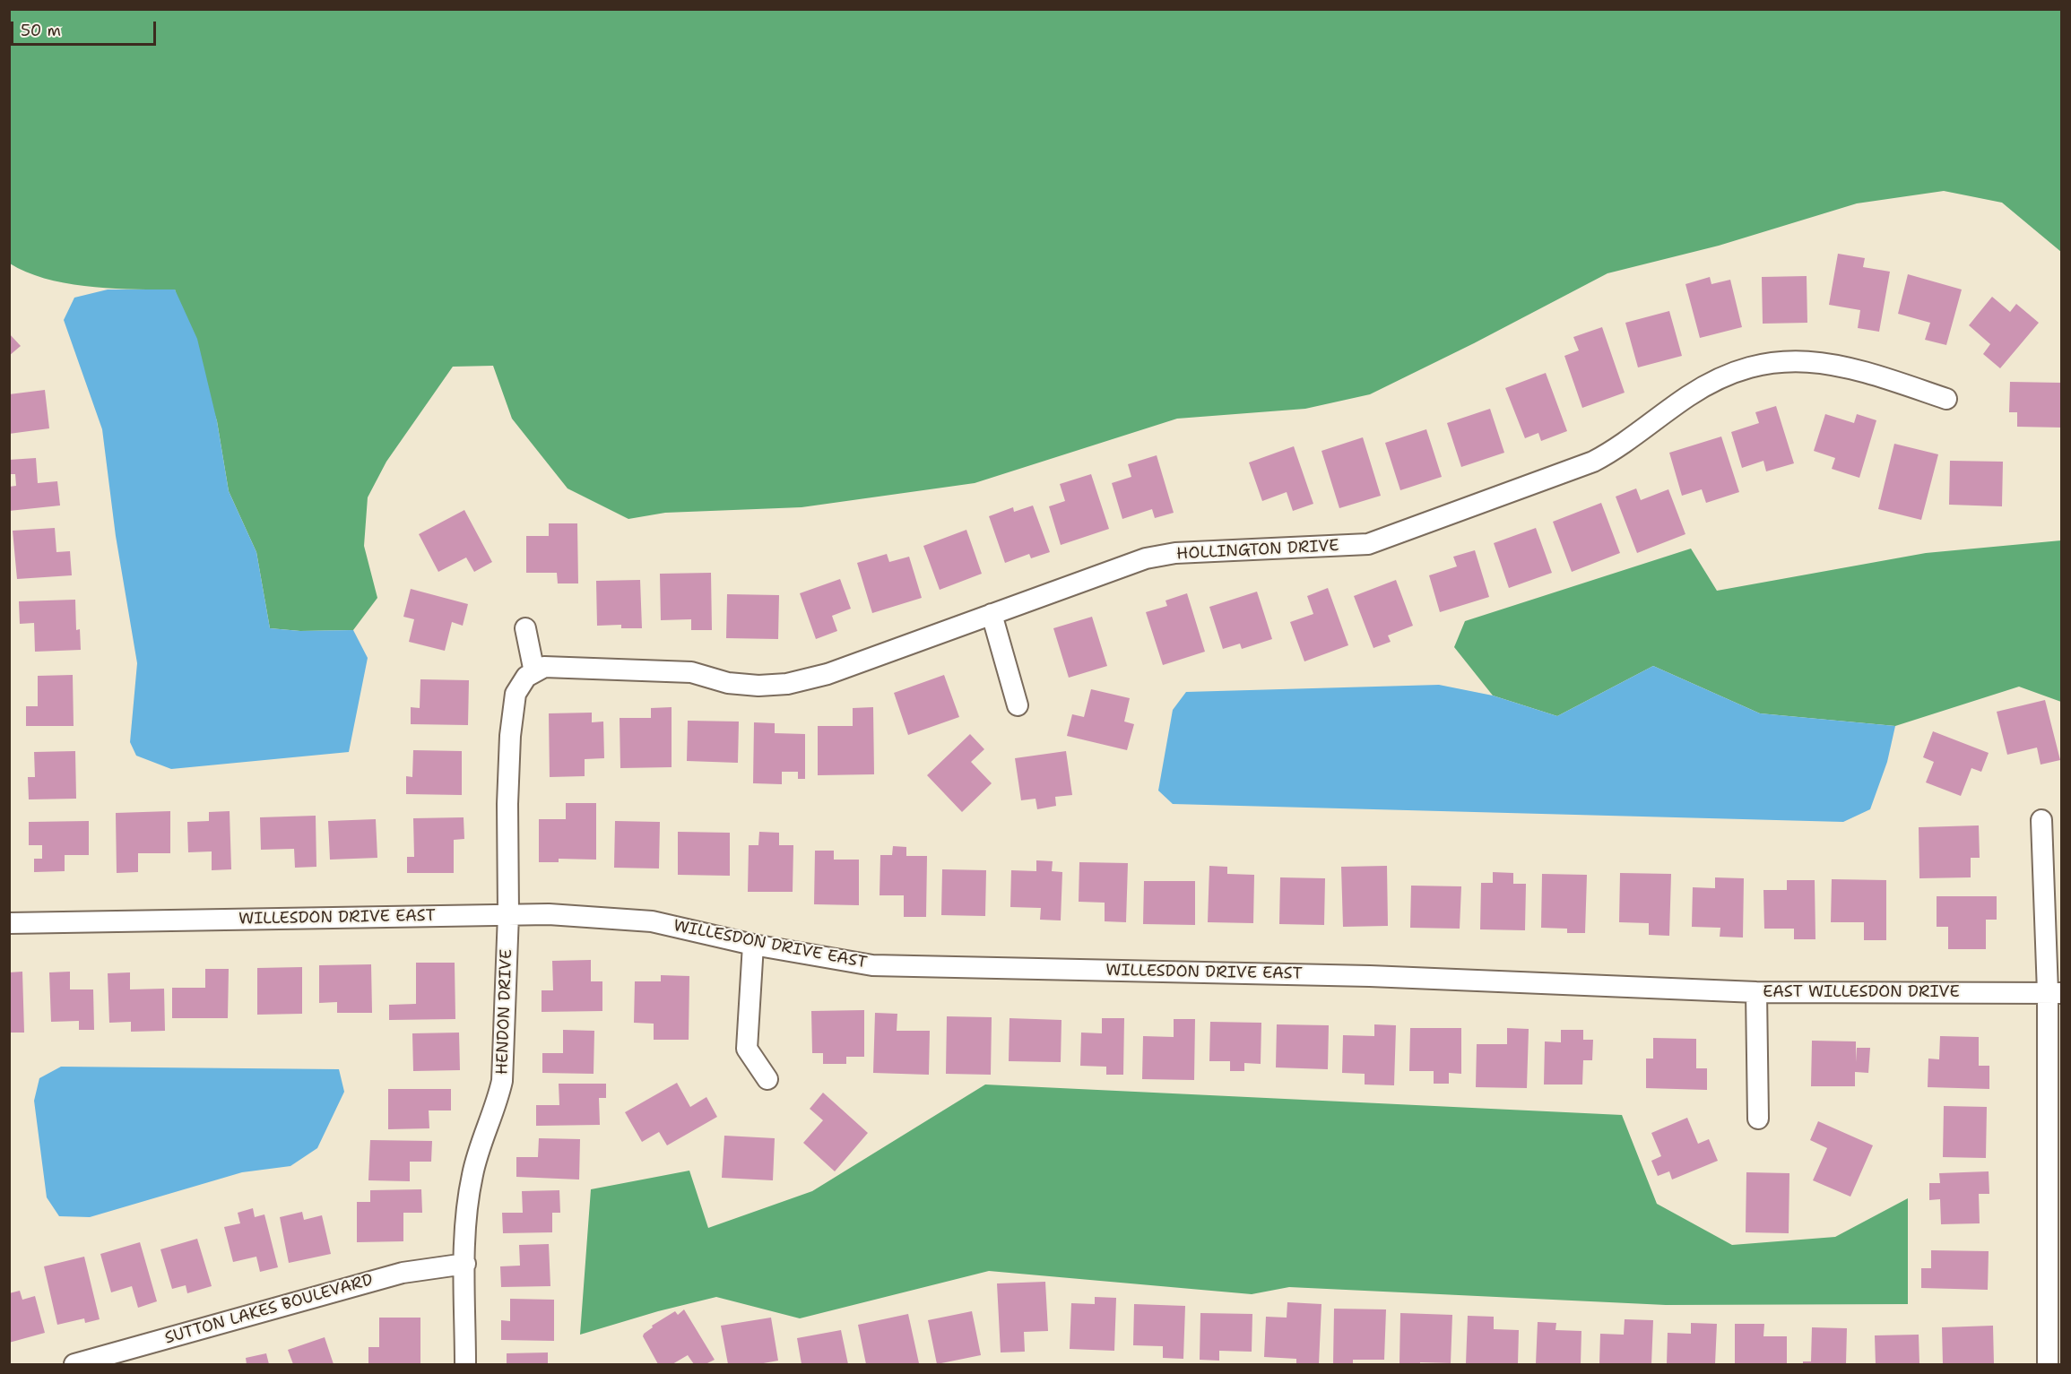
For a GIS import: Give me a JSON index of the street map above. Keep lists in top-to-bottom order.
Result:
{
  "streets": {
    "street": [
      "HOLLINGTON DRIVE",
      "WILLESDON DRIVE EAST",
      "EAST WILLESDON DRIVE",
      "HENDON DRIVE",
      "SUTTON LAKES BOULEVARD"
    ]
  },
  "crossings": [
    ["HOLLINGTON DRIVE", "HENDON DRIVE"],
    ["WILLESDON DRIVE EAST", "EAST WILLESDON DRIVE"],
    ["WILLESDON DRIVE EAST", "HENDON DRIVE"],
    ["HENDON DRIVE", "SUTTON LAKES BOULEVARD"]
  ],
  "scale_bar": "50 m"
}
